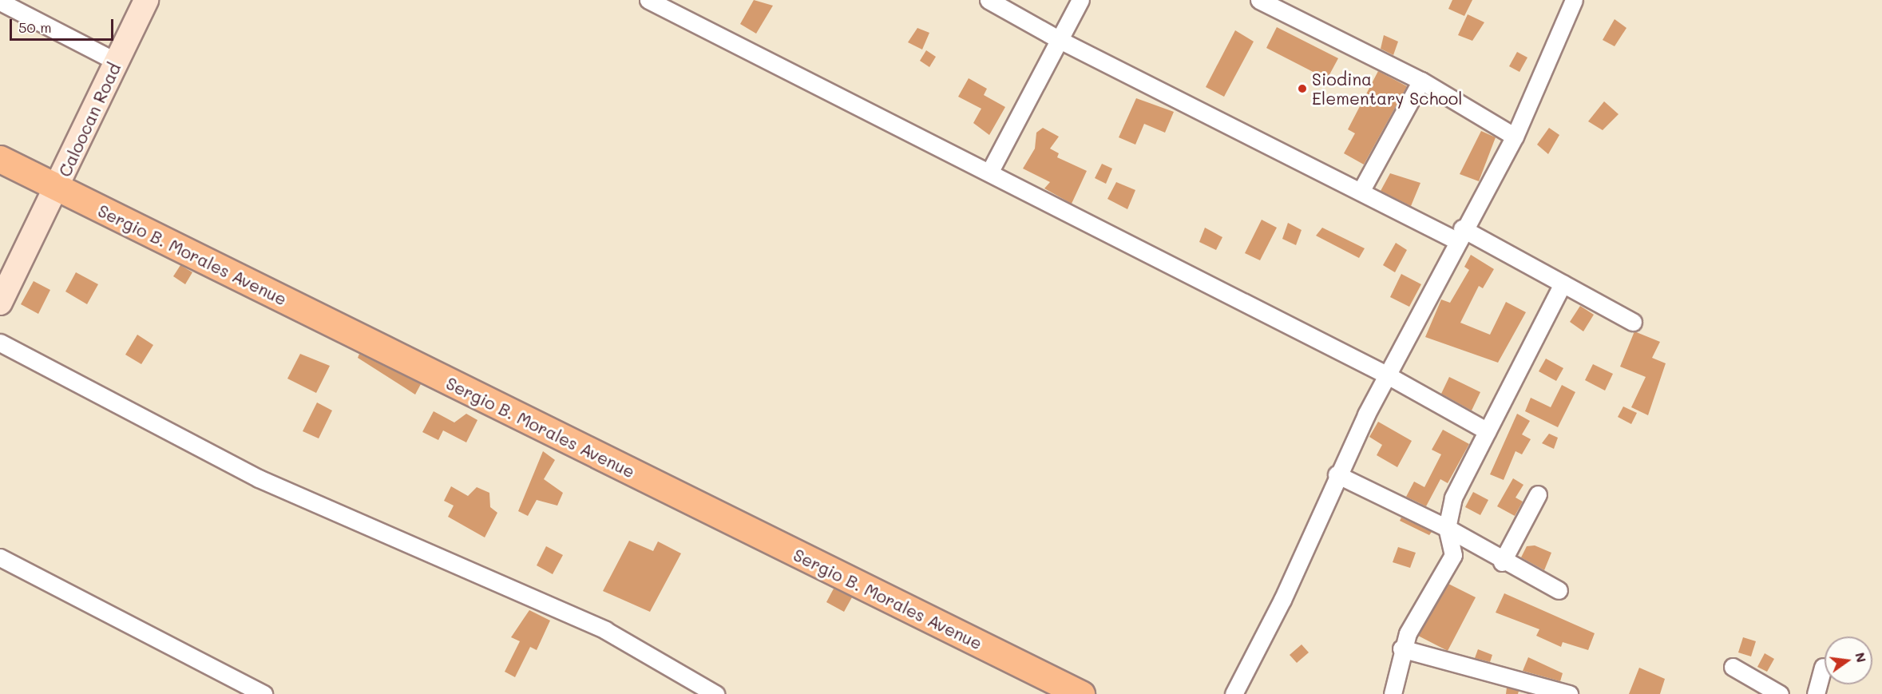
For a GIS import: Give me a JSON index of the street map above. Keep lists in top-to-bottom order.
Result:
{
  "streets": {
    "main road": ["Sergio B. Morales Avenue"],
    "street": ["Caloocan Road"]
  },
  "crossings": [
    ["Caloocan Road", "Sergio B. Morales Avenue"]
  ],
  "places": ["Siodina Elementary School"],
  "scale_bar": "50 m",
  "north": "right"
}
